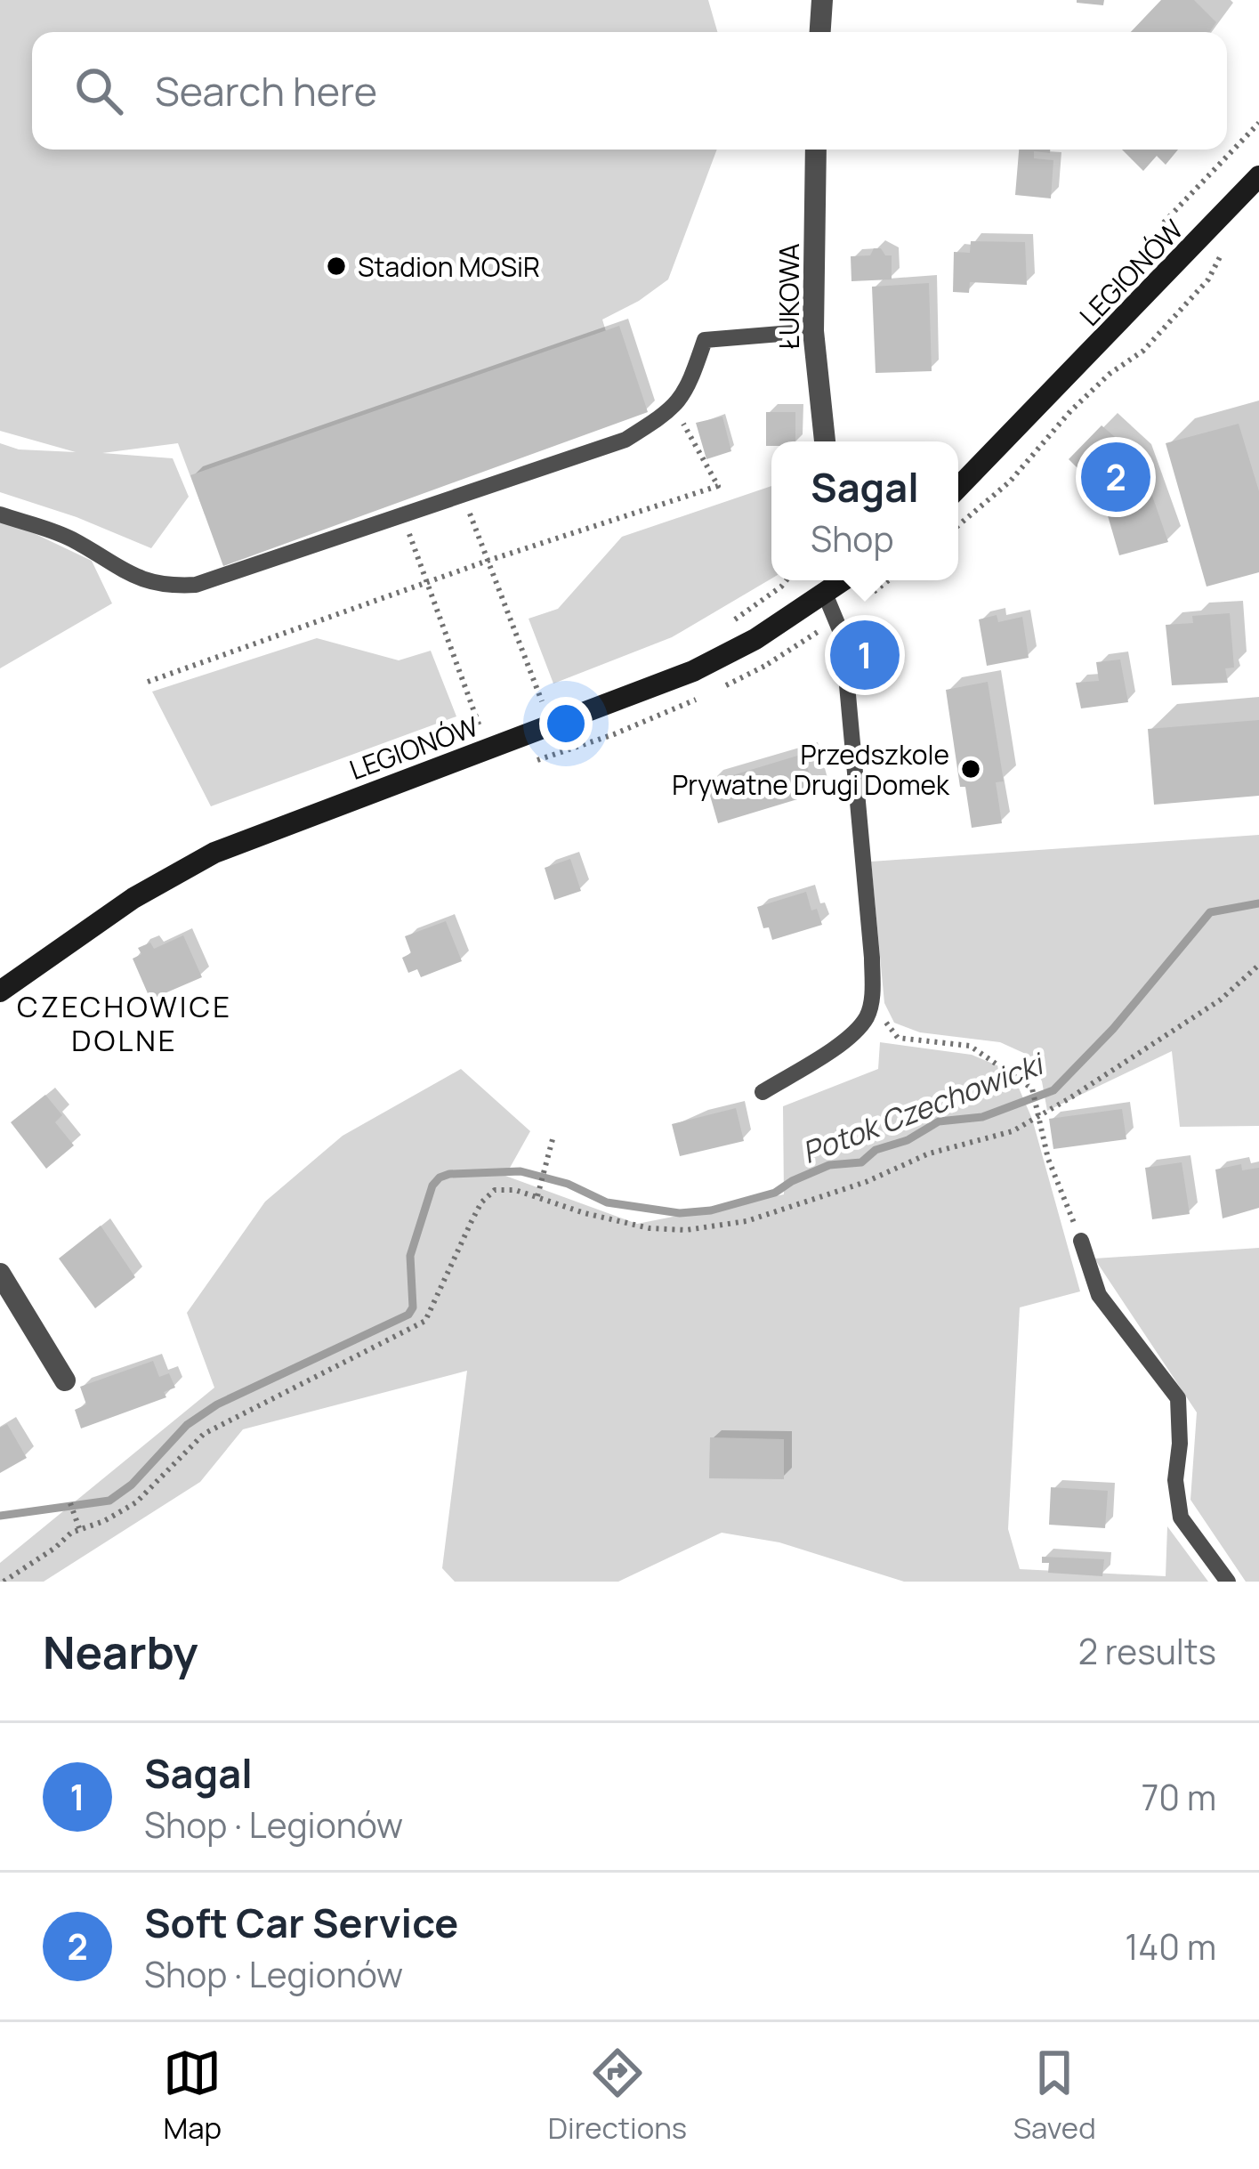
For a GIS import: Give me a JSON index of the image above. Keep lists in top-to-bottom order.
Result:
{
  "streets": {
    "street": ["LEGIONÓW", "ŁUKOWA"]
  },
  "districts": ["CZECHOWICE DOLNE"],
  "water": ["Potok Czechowicki"],
  "places": ["Stadion MOSiR", "Przedszkole Prywatne Drugi Domek"],
  "page": {
    "search": "Search here",
    "pins": ["2", "1"],
    "popup": ["Sagal", "Shop"],
    "heading": ["Nearby", "2 results"],
    "list": [
      {
        "mark": "1",
        "name": "Sagal",
        "note": "Shop · Legionów",
        "value": "70 m"
      },
      {
        "mark": "2",
        "name": "Soft Car Service",
        "note": "Shop · Legionów",
        "value": "140 m"
      }
    ],
    "nav": ["Map", "Directions", "Saved"]
  }
}
